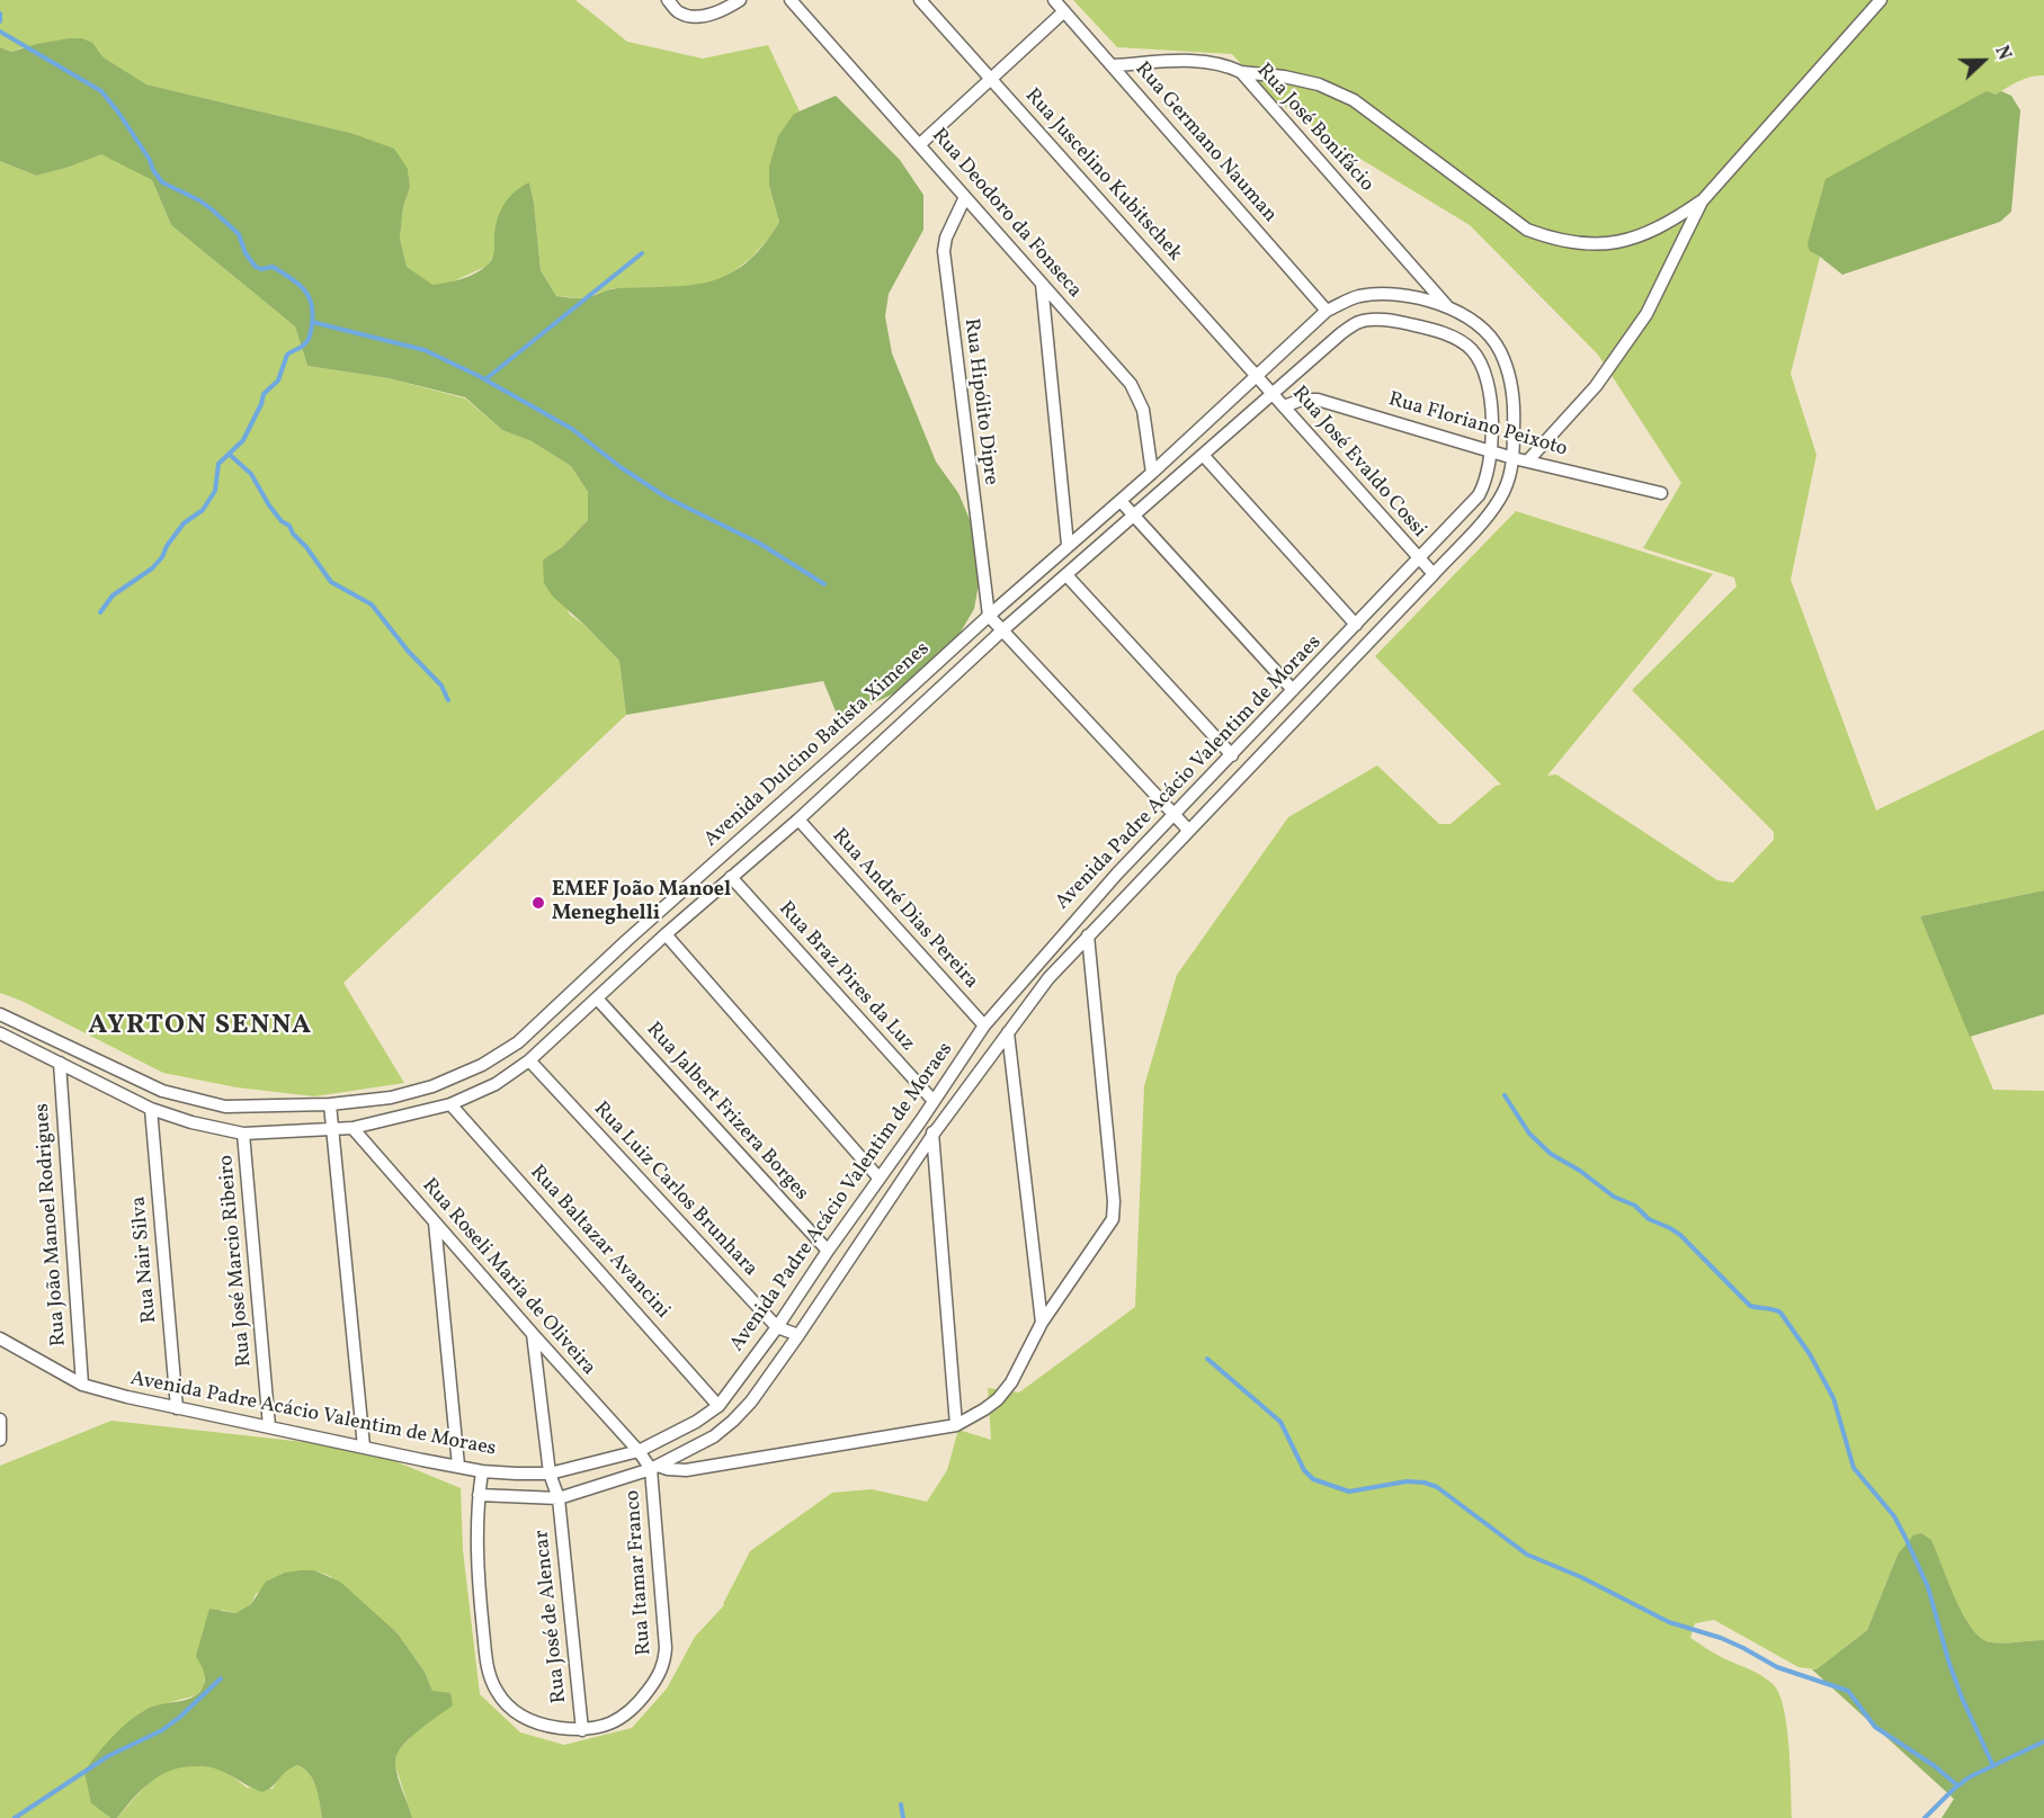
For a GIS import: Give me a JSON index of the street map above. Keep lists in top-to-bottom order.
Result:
{
  "streets": {
    "street": [
      "Rua José Bonifácio",
      "Rua Germano Nauman",
      "Rua Juscelino Kubitschek",
      "Rua Deodoro da Fonseca",
      "Rua Hipólito Dipre",
      "Rua Floriano Peixoto",
      "Rua José Evaldo Cossi",
      "Avenida Dulcino Batista Ximenes",
      "Avenida Padre Acácio Valentim de Moraes",
      "Rua André Dias Pereira",
      "Rua Braz Pires da Luz",
      "Rua Jalbert Frizera Borges",
      "Rua Luiz Carlos Brunhara",
      "Rua João Manoel Rodrigues",
      "Rua Baltazar Avancini",
      "Rua Nair Silva",
      "Rua José Marcio Ribeiro",
      "Rua Roseli Maria de Oliveira",
      "Rua Itamar Franco",
      "Rua José de Alencar"
    ]
  },
  "crossings": [
    ["Rua José Bonifácio", "Rua Germano Nauman"],
    ["Rua José Bonifácio", "Avenida Dulcino Batista Ximenes"],
    ["Rua Germano Nauman", "Avenida Dulcino Batista Ximenes"],
    ["Rua Juscelino Kubitschek", "Rua José Evaldo Cossi"],
    ["Rua Juscelino Kubitschek", "Avenida Dulcino Batista Ximenes"],
    ["Rua Deodoro da Fonseca", "Rua Hipólito Dipre"],
    ["Rua Deodoro da Fonseca", "Avenida Dulcino Batista Ximenes"],
    ["Rua Hipólito Dipre", "Avenida Dulcino Batista Ximenes"],
    ["Rua Floriano Peixoto", "Rua José Evaldo Cossi"],
    ["Rua Floriano Peixoto", "Avenida Dulcino Batista Ximenes"],
    ["Rua Floriano Peixoto", "Avenida Padre Acácio Valentim de Moraes"],
    ["Rua José Evaldo Cossi", "Avenida Dulcino Batista Ximenes"],
    ["Rua José Evaldo Cossi", "Avenida Padre Acácio Valentim de Moraes"],
    ["Avenida Dulcino Batista Ximenes", "Avenida Padre Acácio Valentim de Moraes"],
    ["Avenida Dulcino Batista Ximenes", "Rua André Dias Pereira"],
    ["Avenida Dulcino Batista Ximenes", "Rua Braz Pires da Luz"],
    ["Avenida Dulcino Batista Ximenes", "Rua Jalbert Frizera Borges"],
    ["Avenida Dulcino Batista Ximenes", "Rua Luiz Carlos Brunhara"],
    ["Avenida Dulcino Batista Ximenes", "Rua João Manoel Rodrigues"],
    ["Avenida Dulcino Batista Ximenes", "Rua Baltazar Avancini"],
    ["Avenida Dulcino Batista Ximenes", "Rua Nair Silva"],
    ["Avenida Dulcino Batista Ximenes", "Rua José Marcio Ribeiro"],
    ["Avenida Dulcino Batista Ximenes", "Rua Roseli Maria de Oliveira"],
    ["Avenida Padre Acácio Valentim de Moraes", "Rua André Dias Pereira"],
    ["Avenida Padre Acácio Valentim de Moraes", "Rua Braz Pires da Luz"],
    ["Avenida Padre Acácio Valentim de Moraes", "Rua Jalbert Frizera Borges"],
    ["Avenida Padre Acácio Valentim de Moraes", "Rua Luiz Carlos Brunhara"],
    ["Avenida Padre Acácio Valentim de Moraes", "Rua João Manoel Rodrigues"],
    ["Avenida Padre Acácio Valentim de Moraes", "Rua Baltazar Avancini"],
    ["Avenida Padre Acácio Valentim de Moraes", "Rua Nair Silva"],
    ["Avenida Padre Acácio Valentim de Moraes", "Rua José Marcio Ribeiro"],
    ["Avenida Padre Acácio Valentim de Moraes", "Rua Roseli Maria de Oliveira"],
    ["Avenida Padre Acácio Valentim de Moraes", "Rua Itamar Franco"],
    ["Avenida Padre Acácio Valentim de Moraes", "Rua José de Alencar"],
    ["Rua Roseli Maria de Oliveira", "Rua Itamar Franco"],
    ["Rua Roseli Maria de Oliveira", "Rua José de Alencar"],
    ["Rua Itamar Franco", "Rua José de Alencar"]
  ],
  "districts": ["AYRTON SENNA"],
  "places": ["EMEF João Manoel Meneghelli"],
  "north": "right"
}
